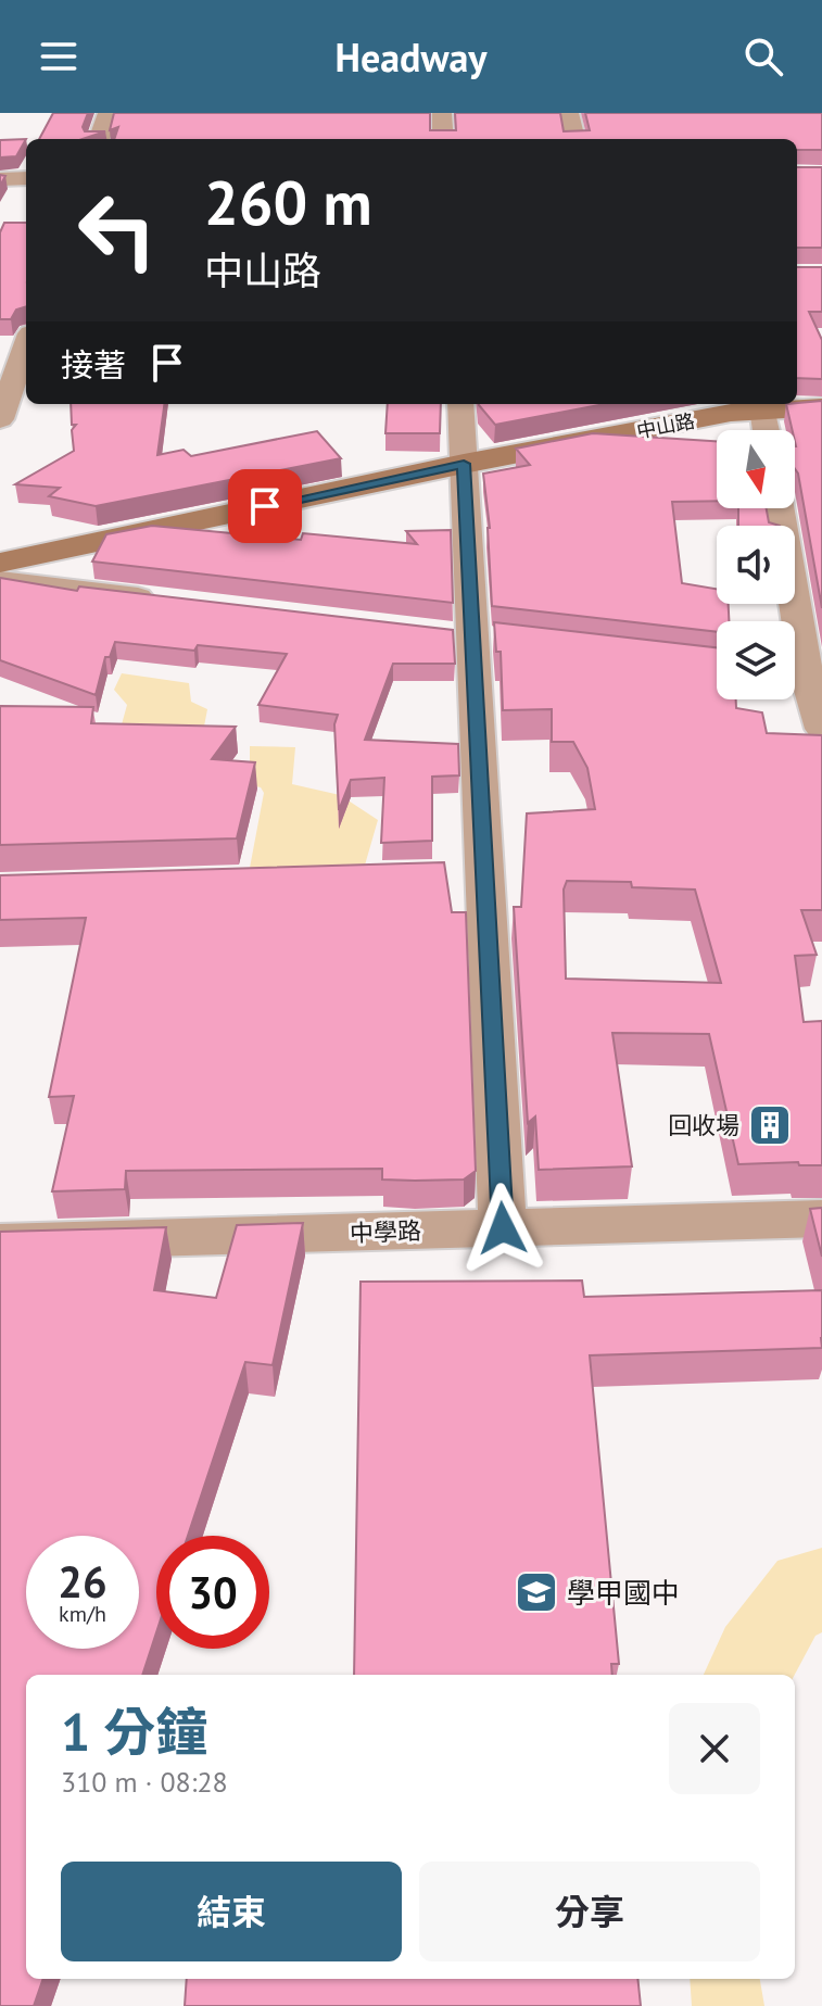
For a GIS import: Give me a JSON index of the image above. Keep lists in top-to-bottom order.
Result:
{
  "streets": {
    "main road": ["中山路"],
    "street": ["中學路"]
  },
  "places": {
    "building": ["回收場"],
    "school or university": ["學甲國中"]
  },
  "north": "bottom",
  "page": {
    "header": "Headway",
    "turn": ["260 m", "中山路"],
    "then": "接著",
    "speed": "26 km/h",
    "limit": "30",
    "heading": ["1 分鐘", "310 m · 08:28"],
    "buttons": ["結束", "分享"]
  }
}
